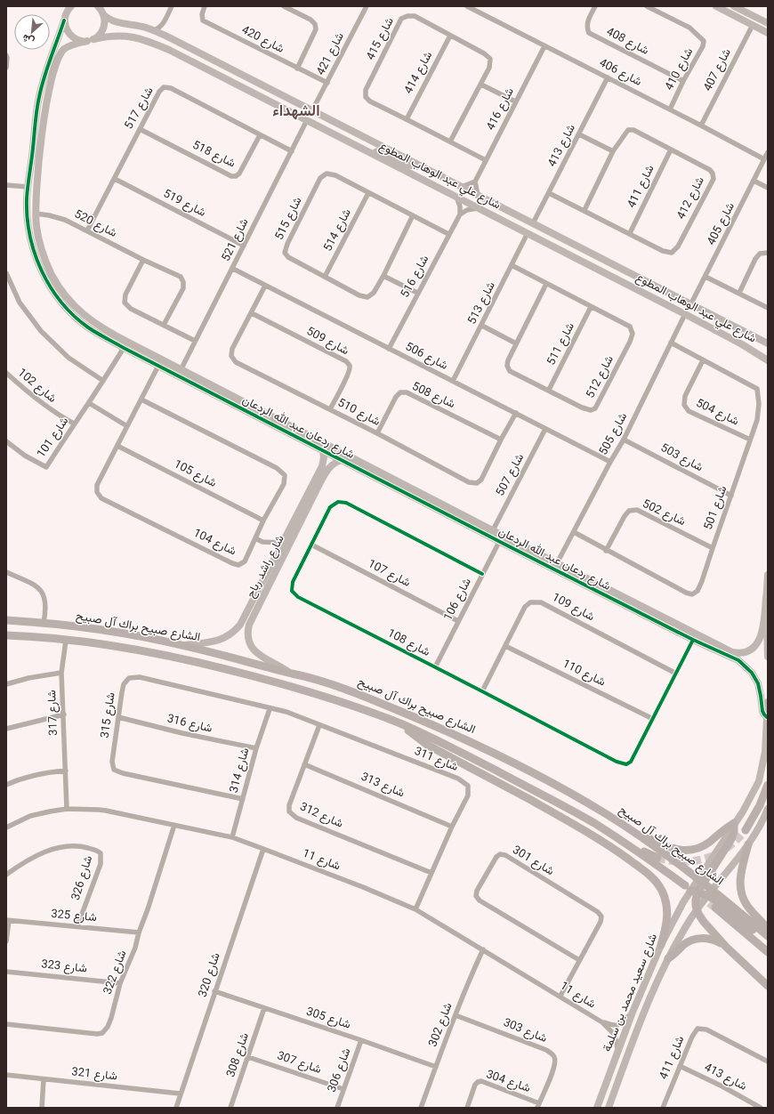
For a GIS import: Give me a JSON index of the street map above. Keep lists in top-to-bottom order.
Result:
{
  "streets": {
    "main road": ["الشارع صبيح براك آل صبيح"],
    "street": [
      "شارع 415",
      "شارع 420",
      "شارع 408",
      "شارع 421",
      "شارع 410",
      "شارع 407",
      "شارع 414",
      "شارع 406",
      "شارع 517",
      "شارع 416",
      "شارع 413",
      "شارع 518",
      "شارع علي عبد الوهاب المطوع",
      "شارع 411",
      "شارع 412",
      "شارع 519",
      "شارع 515",
      "شارع 520",
      "شارع 405",
      "شارع 514",
      "شارع 521",
      "شارع 516",
      "شارع 513",
      "شارع 509",
      "شارع 511",
      "شارع 506",
      "شارع 512",
      "شارع 102",
      "شارع 508",
      "شارع 510",
      "شارع 504",
      "شارع ردعان عبد الله الردعان",
      "شارع 505",
      "شارع 101",
      "شارع 503",
      "شارع 105",
      "شارع 507",
      "شارع 501",
      "شارع 502",
      "شارع 104",
      "شارع راشد رباح",
      "شارع 107",
      "شارع 106",
      "شارع 109",
      "شارع 108",
      "شارع 110",
      "شارع 317",
      "شارع 315",
      "شارع 316",
      "شارع 311",
      "شارع 314",
      "شارع 313",
      "شارع 312",
      "شارع 11",
      "شارع 301",
      "شارع 326",
      "شارع 325",
      "شارع 323",
      "شارع 322",
      "شارع 320",
      "شارع سعيد محمد بن سلمة",
      "شارع 305",
      "شارع 302",
      "شارع 303",
      "شارع 308",
      "شارع 307",
      "شارع 306",
      "شارع 321",
      "شارع 304"
    ]
  },
  "crossings": [
    ["شارع 415", "شارع 414"],
    ["شارع 415", "شارع 416"],
    ["شارع 420", "شارع 421"],
    ["شارع 408", "شارع 410"],
    ["شارع 421", "شارع علي عبد الوهاب المطوع"],
    ["شارع 410", "شارع 406"],
    ["شارع 407", "شارع 406"],
    ["شارع 406", "شارع 416"],
    ["شارع 406", "شارع 413"],
    ["شارع 406", "شارع 405"],
    ["شارع 517", "شارع 518"],
    ["شارع 517", "شارع 519"],
    ["شارع 517", "شارع 520"],
    ["شارع 517", "شارع 521"],
    ["شارع 413", "شارع علي عبد الوهاب المطوع"],
    ["شارع 413", "شارع 411"],
    ["شارع 413", "شارع 412"],
    ["شارع علي عبد الوهاب المطوع", "شارع 405"],
    ["شارع علي عبد الوهاب المطوع", "شارع 521"],
    ["شارع علي عبد الوهاب المطوع", "شارع 513"],
    ["شارع علي عبد الوهاب المطوع", "شارع ردعان عبد الله الردعان"],
    ["شارع علي عبد الوهاب المطوع", "شارع 505"],
    ["شارع 411", "شارع 412"],
    ["شارع 519", "شارع 521"],
    ["شارع 515", "شارع 514"],
    ["شارع 515", "شارع 516"],
    ["شارع 520", "شارع ردعان عبد الله الردعان"],
    ["شارع 521", "شارع 506"],
    ["شارع 521", "شارع ردعان عبد الله الردعان"],
    ["شارع 516", "شارع 506"],
    ["شارع 513", "شارع 506"],
    ["شارع 513", "شارع 512"],
    ["شارع 509", "شارع 510"],
    ["شارع 511", "شارع 512"],
    ["شارع 506", "شارع 510"],
    ["شارع 506", "شارع 505"],
    ["شارع 506", "شارع 507"],
    ["شارع 102", "شارع 101"],
    ["شارع 508", "شارع 510"],
    ["شارع 504", "شارع 501"],
    ["شارع ردعان عبد الله الردعان", "شارع 505"],
    ["شارع ردعان عبد الله الردعان", "شارع 101"],
    ["شارع ردعان عبد الله الردعان", "شارع 507"],
    ["شارع ردعان عبد الله الردعان", "شارع 104"],
    ["شارع ردعان عبد الله الردعان", "شارع راشد رباح"],
    ["شارع ردعان عبد الله الردعان", "شارع 106"],
    ["شارع ردعان عبد الله الردعان", "شارع 108"],
    ["شارع 505", "شارع 503"],
    ["شارع 505", "شارع 501"],
    ["شارع 503", "شارع 501"],
    ["شارع 105", "شارع 104"],
    ["شارع 501", "شارع 502"],
    ["شارع راشد رباح", "الشارع صبيح براك آل صبيح"],
    ["شارع 107", "شارع 106"],
    ["شارع 107", "شارع 108"],
    ["شارع 106", "شارع 108"],
    ["شارع 109", "شارع 108"],
    ["شارع 109", "شارع 110"],
    ["الشارع صبيح براك آل صبيح", "شارع سعيد محمد بن سلمة"],
    ["شارع 108", "شارع 110"],
    ["شارع 317", "شارع 11"],
    ["شارع 315", "شارع 316"],
    ["شارع 315", "شارع 311"],
    ["شارع 315", "شارع 314"],
    ["شارع 316", "شارع 314"],
    ["شارع 311", "شارع 314"],
    ["شارع 311", "شارع 313"],
    ["شارع 311", "شارع 312"],
    ["شارع 311", "شارع 11"],
    ["شارع 314", "شارع 11"],
    ["شارع 313", "شارع 312"],
    ["شارع 11", "شارع 301"],
    ["شارع 11", "شارع 322"],
    ["شارع 11", "شارع 320"],
    ["شارع 11", "شارع سعيد محمد بن سلمة"],
    ["شارع 11", "شارع 302"],
    ["شارع 326", "شارع 325"],
    ["شارع 325", "شارع 322"],
    ["شارع 323", "شارع 322"],
    ["شارع 320", "شارع 305"],
    ["شارع 320", "شارع 321"],
    ["شارع 305", "شارع 302"],
    ["شارع 305", "شارع 308"],
    ["شارع 305", "شارع 306"],
    ["شارع 302", "شارع 303"],
    ["شارع 303", "شارع 304"],
    ["شارع 308", "شارع 307"],
    ["شارع 307", "شارع 306"]
  ],
  "districts": ["الشهداء"],
  "north": "bottom left"
}
